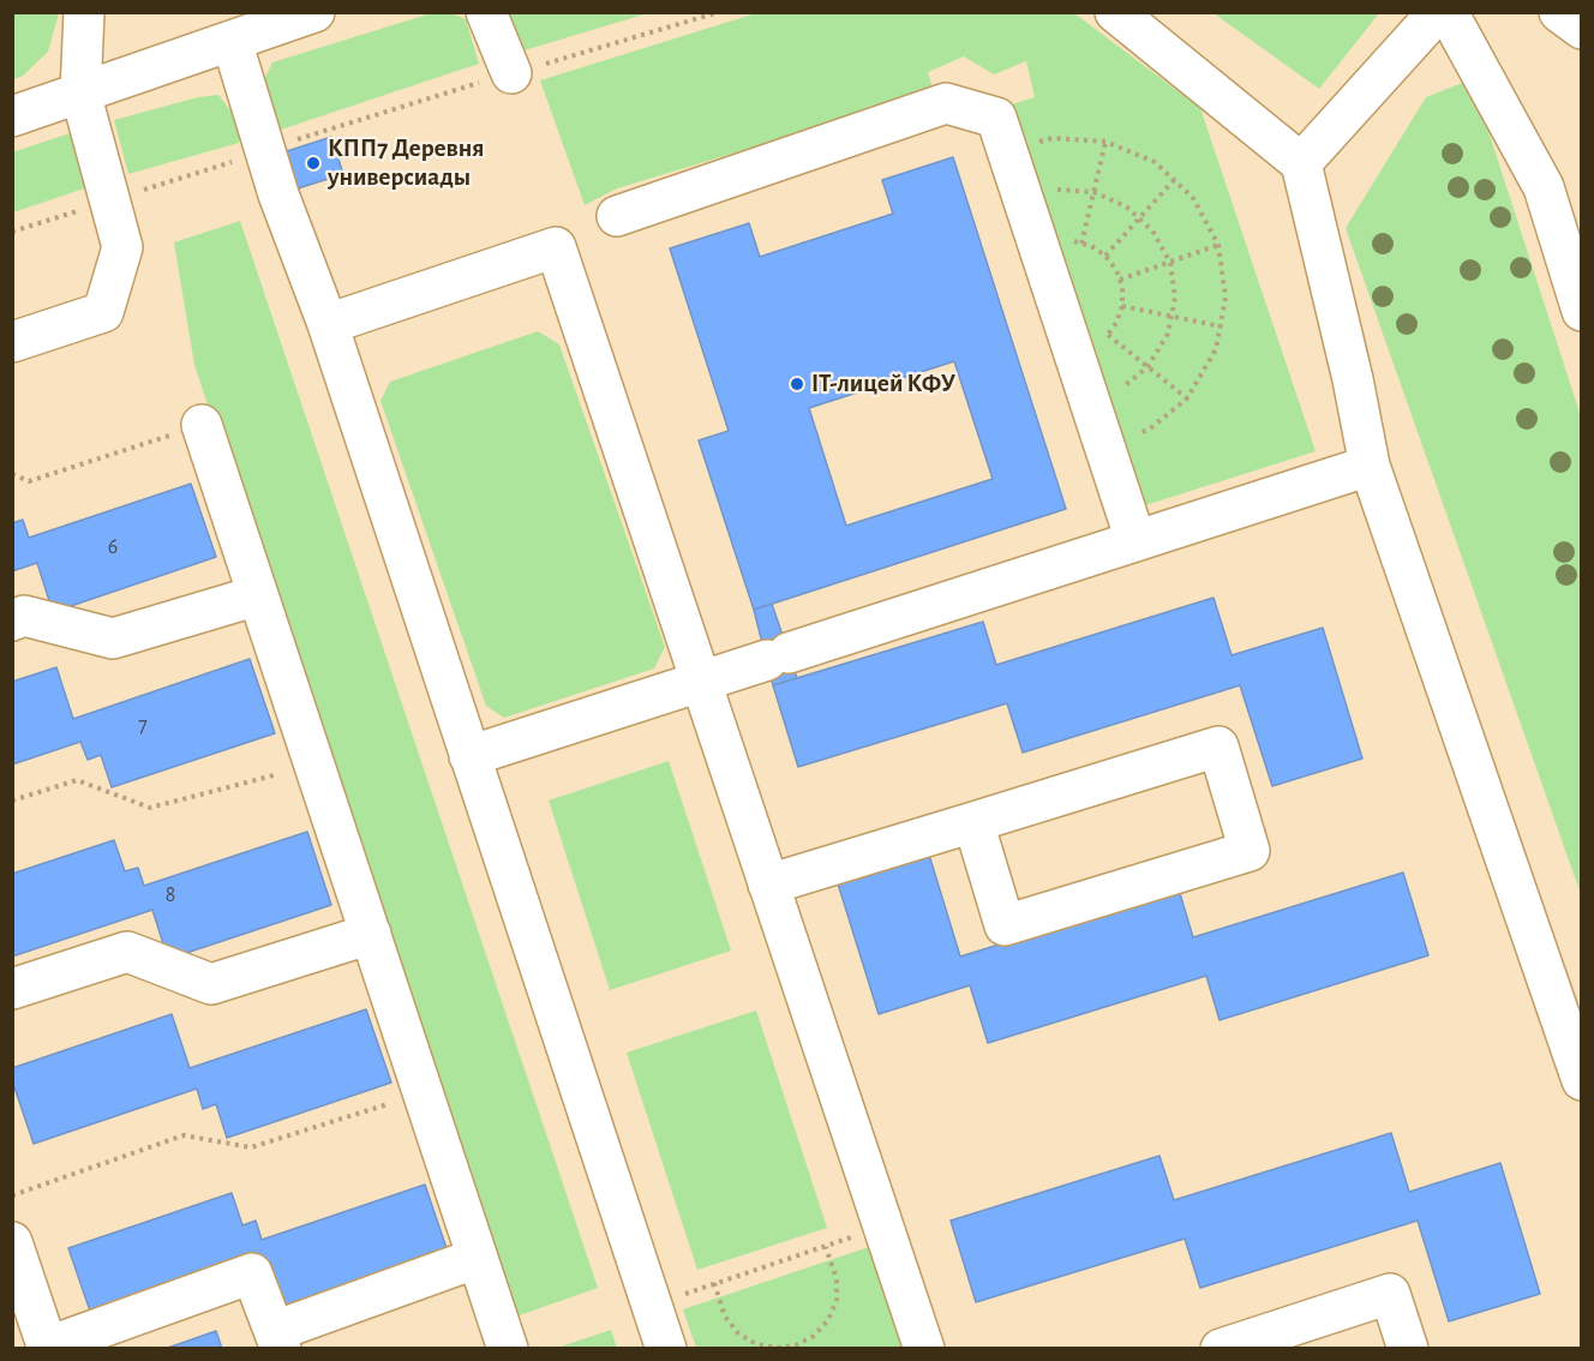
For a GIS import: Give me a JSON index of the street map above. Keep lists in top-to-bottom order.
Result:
{
  "places": ["КПП7 Деревня универсиады", "IT-лицей КФУ"],
  "house_numbers": ["6", "7", "8"]
}
